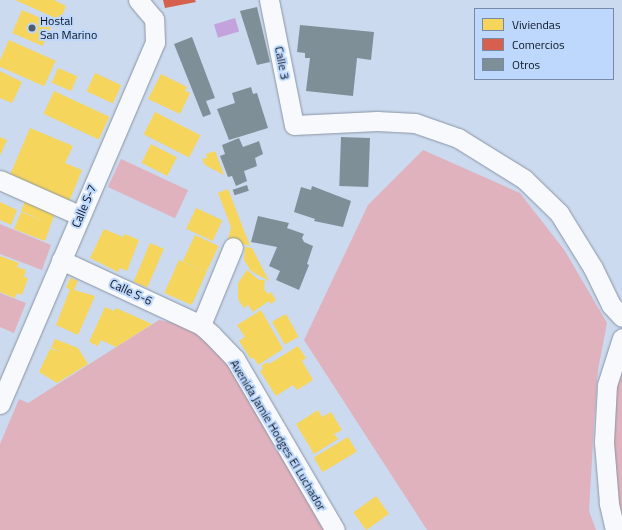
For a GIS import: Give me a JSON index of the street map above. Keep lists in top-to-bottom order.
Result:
{
  "streets": {
    "street": [
      "Calle 3",
      "Calle S-7",
      "Calle S-6",
      "Avenida Jamie Hodges El Luchador"
    ]
  },
  "crossings": [
    ["Calle S-7", "Calle S-6"],
    ["Calle S-6", "Avenida Jamie Hodges El Luchador"]
  ],
  "places": ["Hostal San Marino"],
  "legend": ["Viviendas", "Comercios", "Otros"]
}
